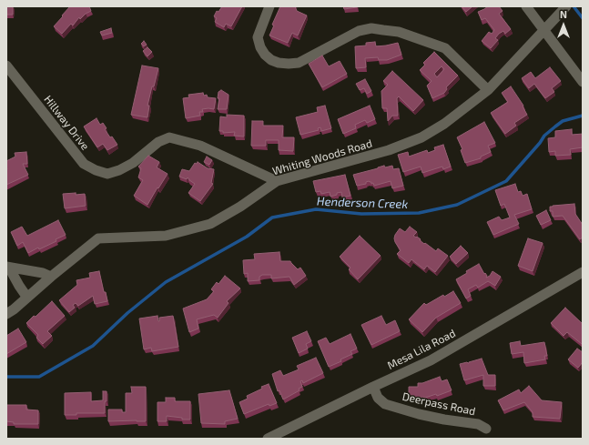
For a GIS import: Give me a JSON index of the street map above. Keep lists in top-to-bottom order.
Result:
{
  "streets": {
    "street": [
      "Hillway Drive",
      "Whiting Woods Road",
      "Mesa Lila Road",
      "Deerpass Road"
    ]
  },
  "crossings": [
    ["Hillway Drive", "Whiting Woods Road"],
    ["Mesa Lila Road", "Deerpass Road"]
  ],
  "water": ["Henderson Creek"],
  "north": "top"
}
